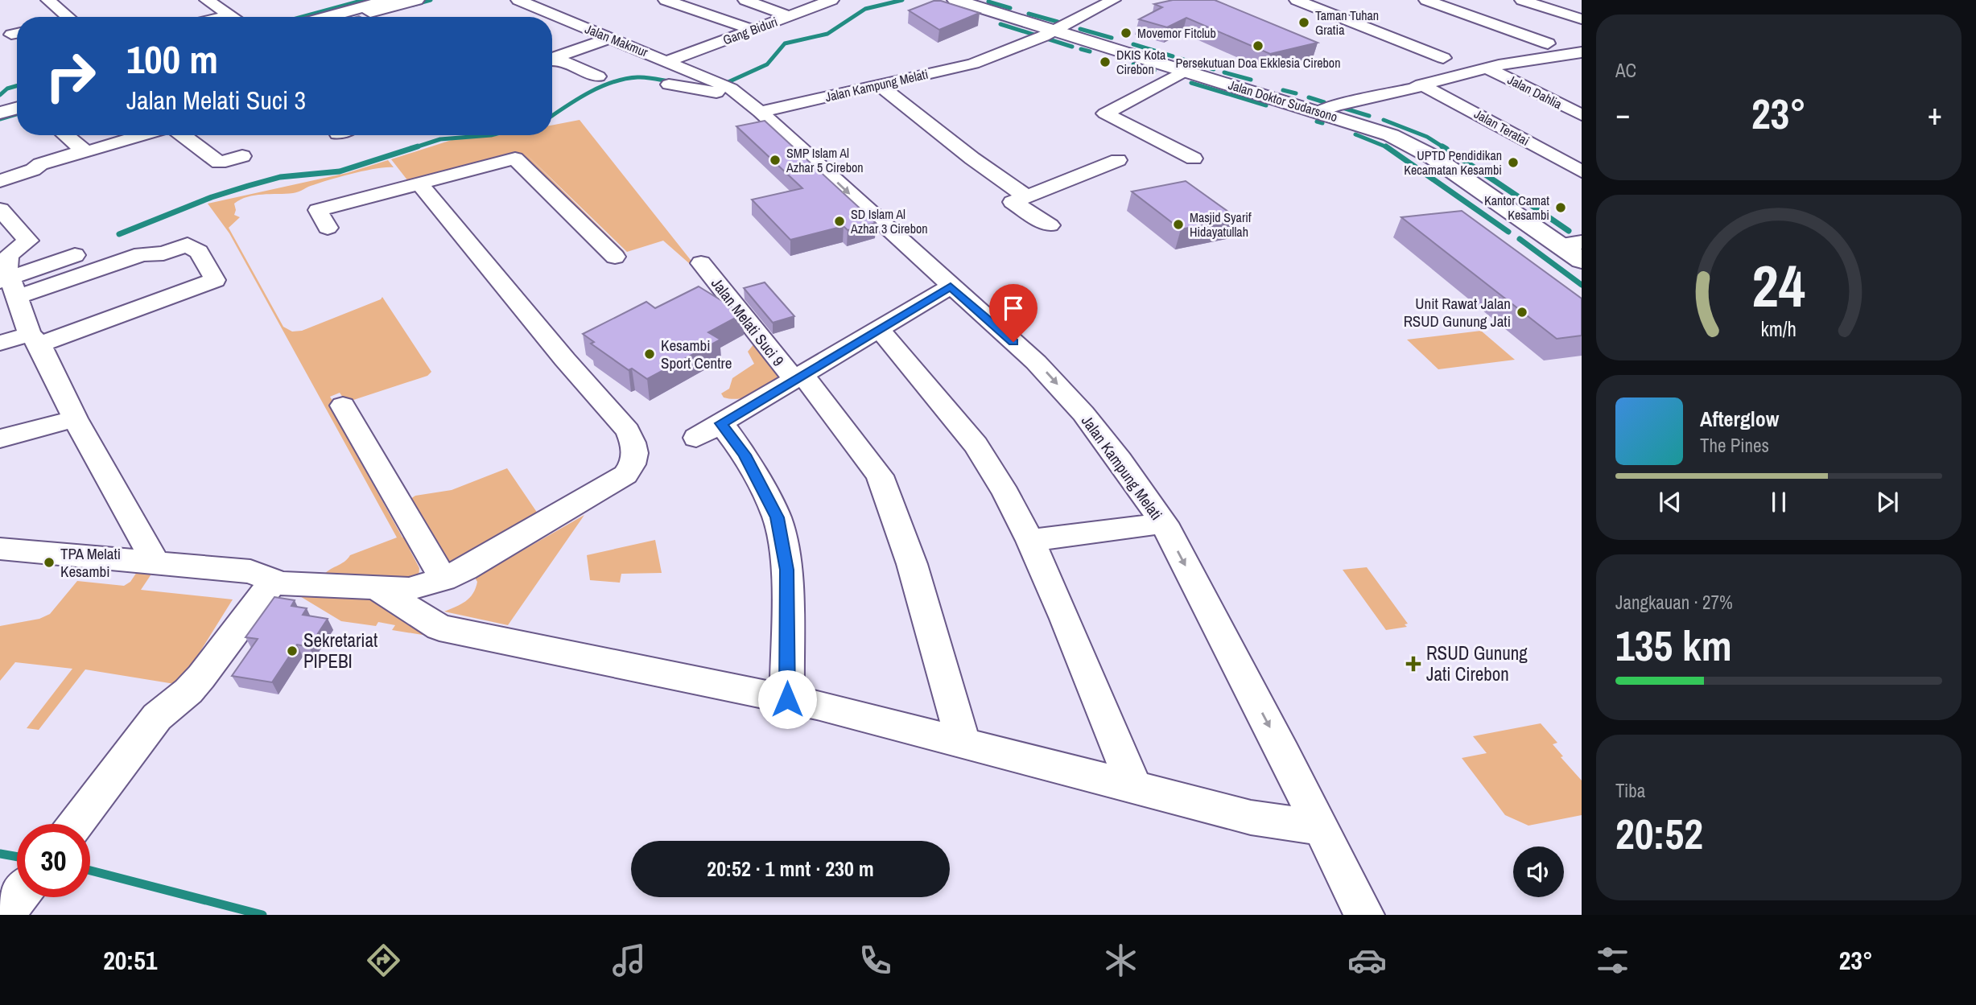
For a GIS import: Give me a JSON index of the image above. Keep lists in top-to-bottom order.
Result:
{
  "streets": {
    "street": [
      "Gang Biduri",
      "Jalan Makmur",
      "Jalan Kampung Melati",
      "Jalan Dahlia",
      "Jalan Doktor Sudarsono",
      "Jalan Teratai",
      "Jalan Melati Suci 9"
    ]
  },
  "crossings": [
    ["Gang Biduri", "Jalan Makmur"],
    ["Jalan Makmur", "Jalan Kampung Melati"],
    ["Jalan Kampung Melati", "Jalan Doktor Sudarsono"]
  ],
  "places": {
    "other": [
      "Taman Tuhan Gratia",
      "Movemor Fitclub",
      "Persekutuan Doa Ekklesia Cirebon",
      "DKIS Kota Cirebon",
      "SMP Islam Al Azhar 5 Cirebon",
      "UPTD Pendidikan Kecamatan Kesambi",
      "Kantor Camat Kesambi",
      "SD Islam Al Azhar 3 Cirebon",
      "Masjid Syarif Hidayatullah",
      "Unit Rawat Jalan RSUD Gunung Jati",
      "Kesambi Sport Centre",
      "TPA Melati Kesambi",
      "Sekretariat PIPEBI"
    ],
    "health": ["RSUD Gunung Jati Cirebon"]
  },
  "page": {
    "tile": [
      "AC",
      ["Jangkauan · 27%", "135 km"],
      ["Tiba", "20:52"]
    ],
    "turn": ["100 m", "Jalan Melati Suci 3"],
    "heat": ["−", "23°", "+"],
    "song": ["Afterglow", "The Pines"],
    "limit": "30",
    "trip": "20:52 · 1 mnt · 230 m",
    "tabs": ["20:51", "23°"],
    "gauge": ["24", "km/h"]
  }
}
